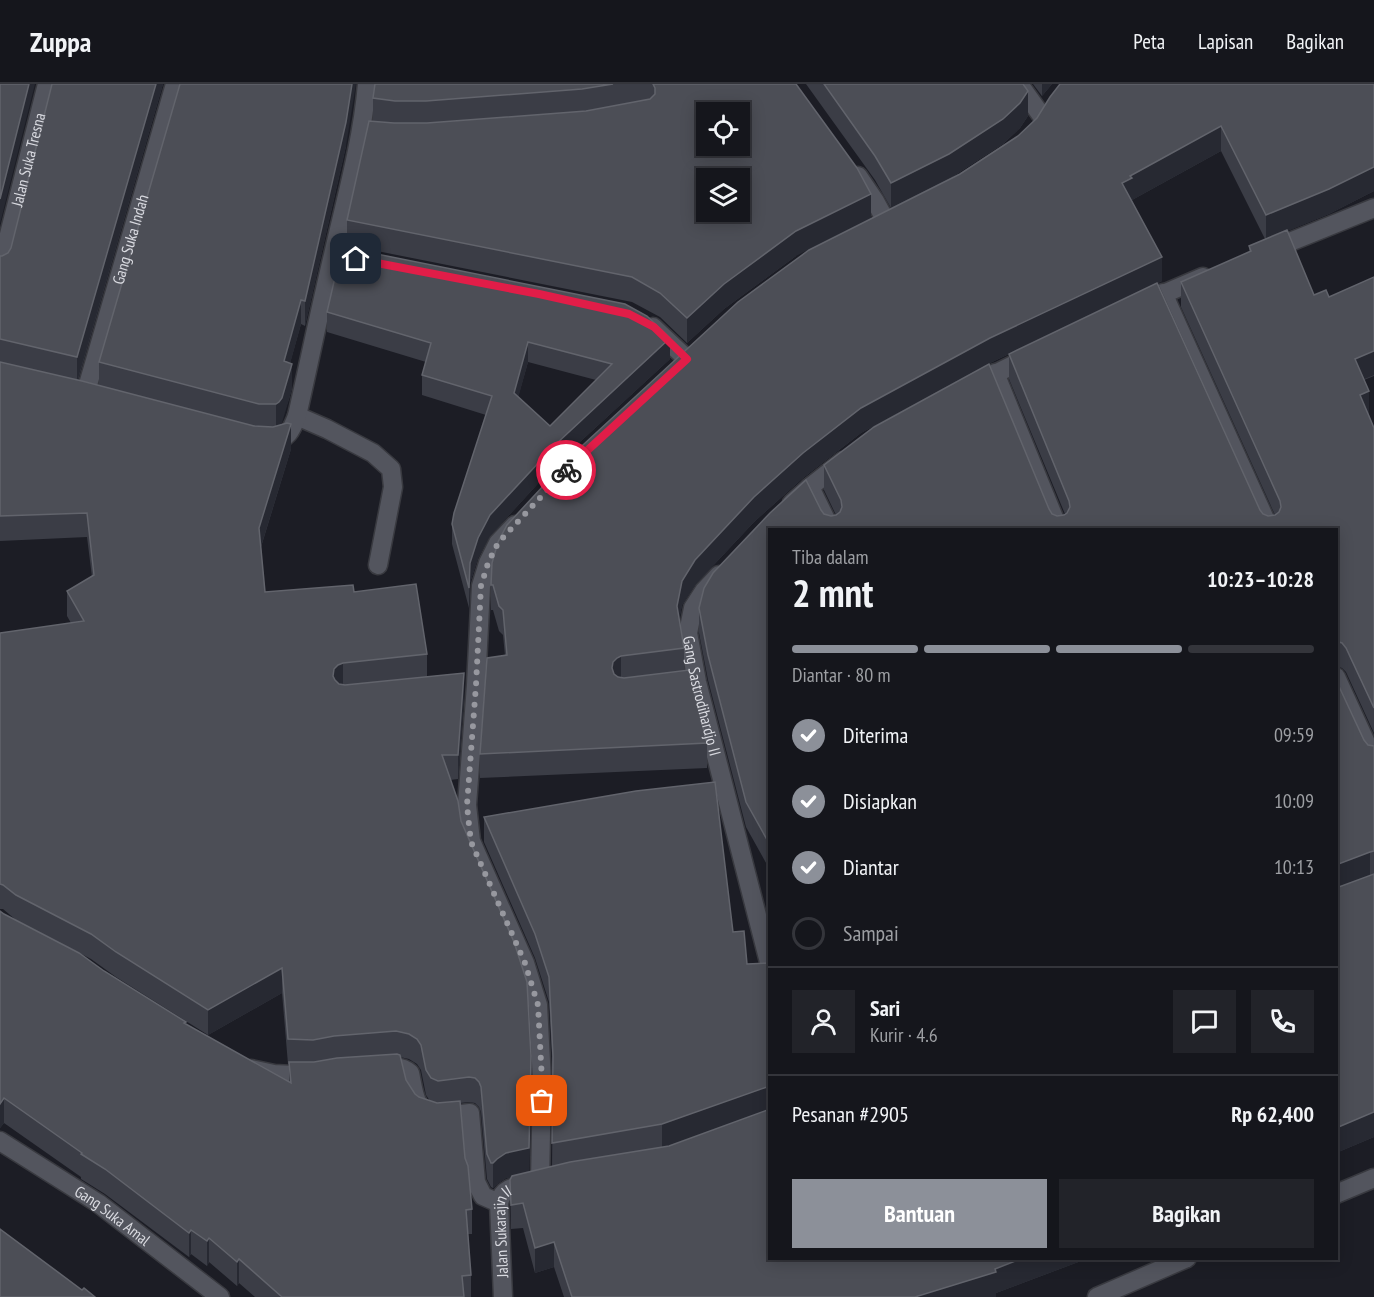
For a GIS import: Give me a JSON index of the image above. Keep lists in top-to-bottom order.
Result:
{
  "streets": {
    "street": [
      "Jalan Suka Tresna",
      "Gang Suka Indah",
      "Gang Sastrodihardjo II",
      "Gang Suka Amal",
      "Jalan Sukarajin II"
    ]
  },
  "page": {
    "header": "Zuppa",
    "nav": ["Peta", "Lapisan", "Bagikan"],
    "heading": ["2 mnt", "Tiba dalam", "10:23–10:28"],
    "panel": [
      "Sari",
      "Kurir · 4.6",
      "Pesanan #2905",
      "Rp 62,400"
    ],
    "bar": "Diantar · 80 m",
    "list": [
      ["Diterima", "09:59"],
      ["Disiapkan", "10:09"],
      ["Diantar", "10:13"],
      "Sampai"
    ],
    "buttons": ["Bantuan", "Bagikan"]
  }
}
